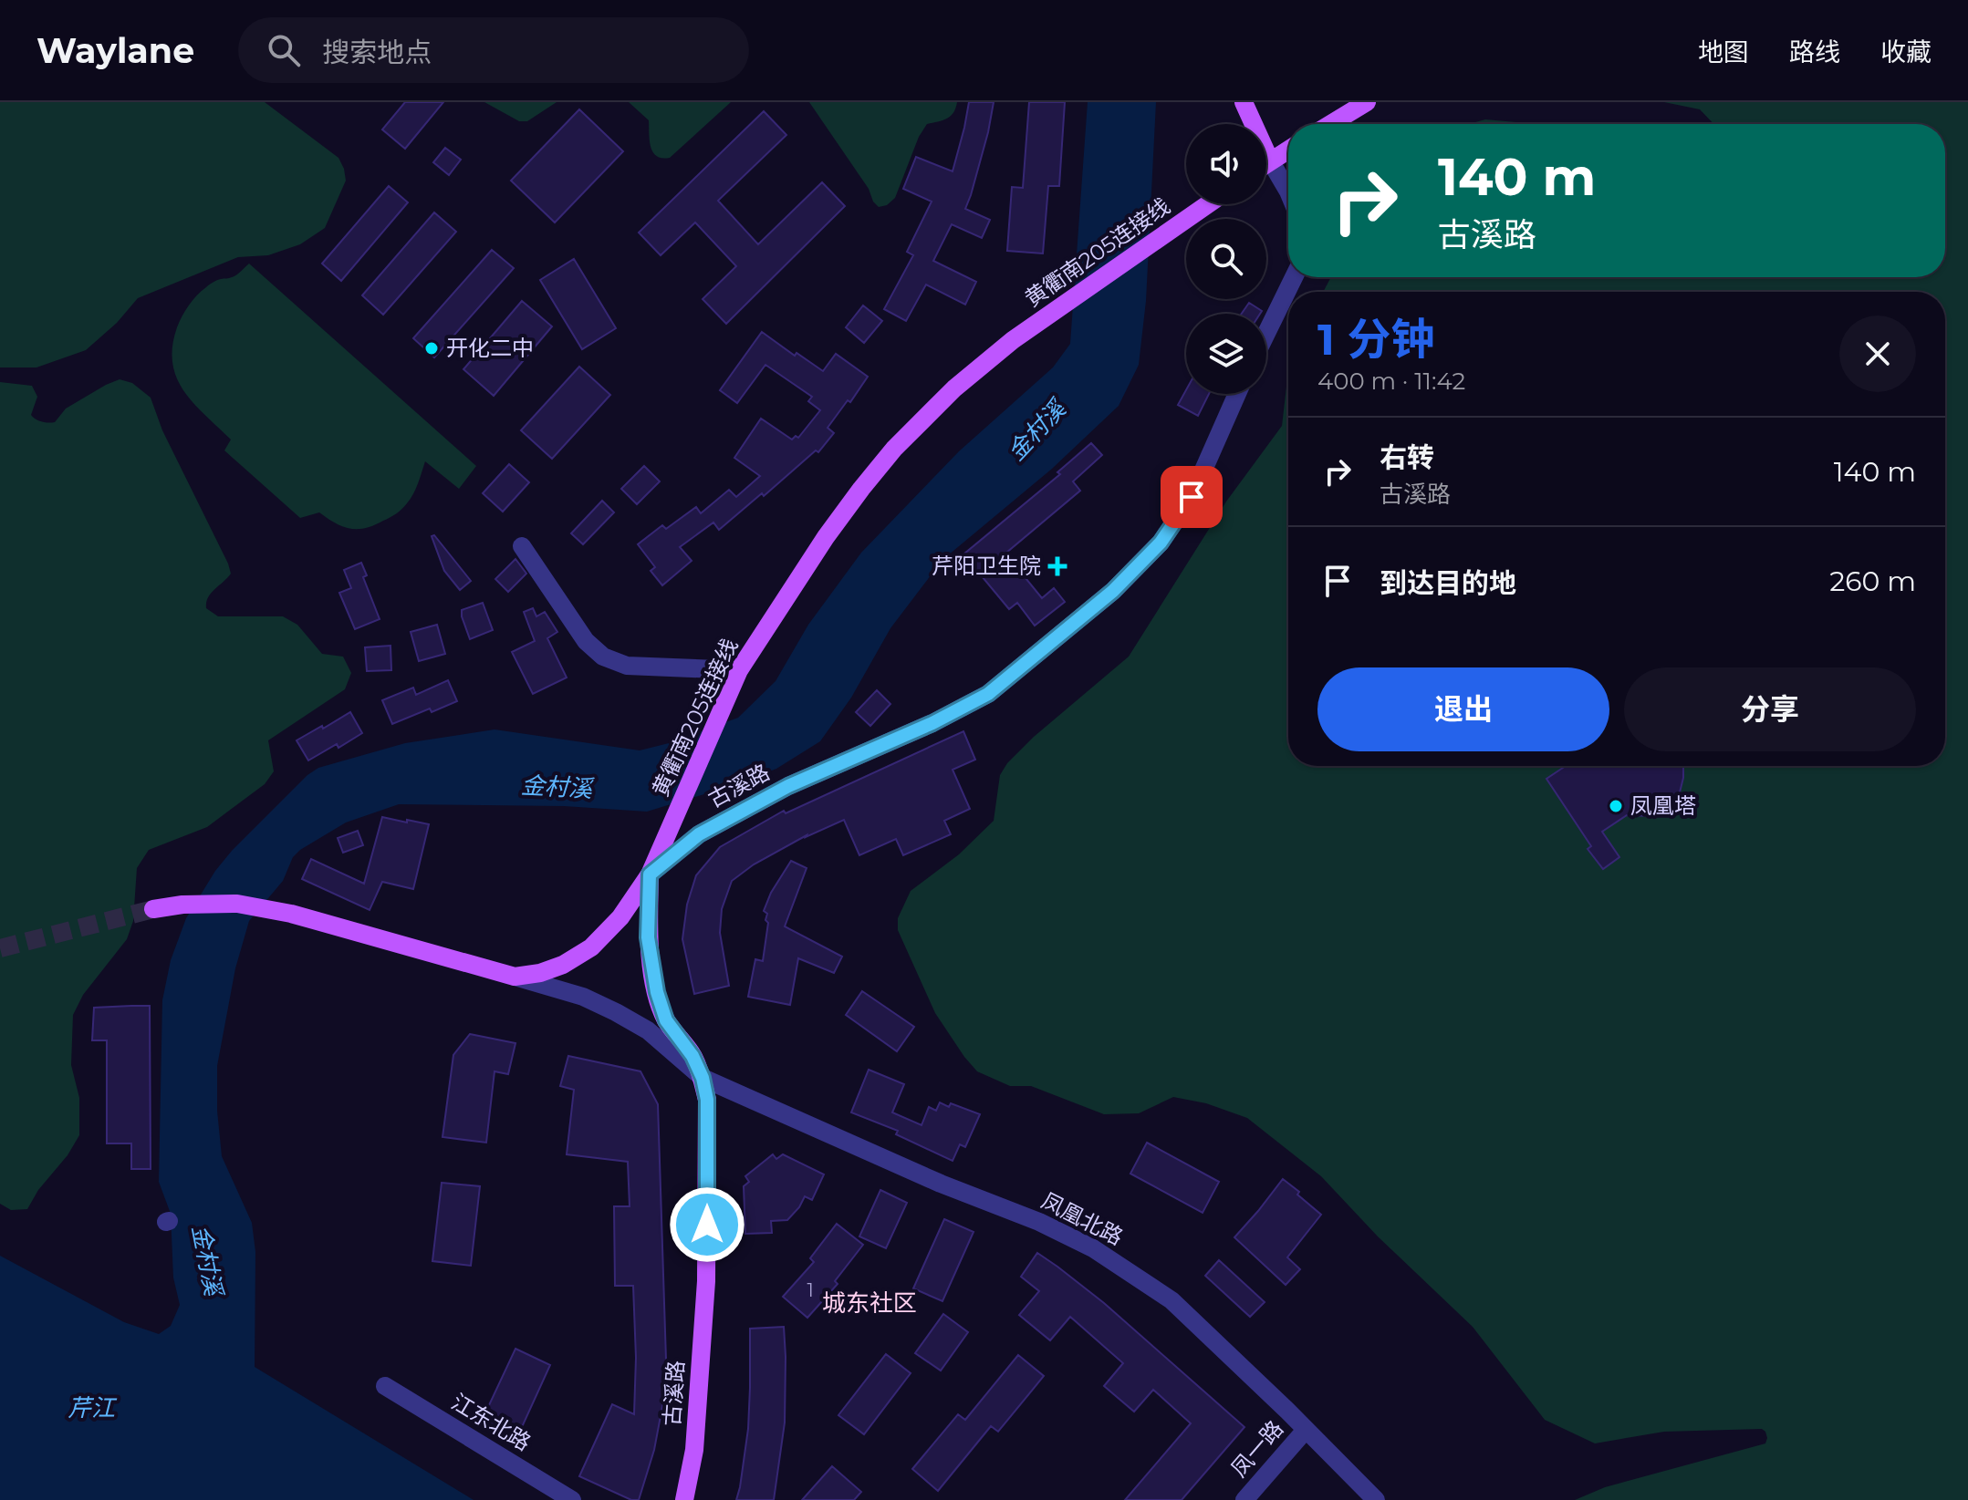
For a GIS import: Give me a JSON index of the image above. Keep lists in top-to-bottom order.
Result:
{
  "streets": {
    "main road": ["黄衢南205连接线", "古溪路"],
    "street": ["凤凰北路", "江东北路", "凤一路"]
  },
  "crossings": [
    ["黄衢南205连接线", "古溪路"],
    ["黄衢南205连接线", "凤凰北路"],
    ["古溪路", "凤凰北路"],
    ["凤凰北路", "凤一路"]
  ],
  "districts": ["城东社区"],
  "water": ["金村溪", "芹江"],
  "places": {
    "other": ["开化二中", "凤凰塔"],
    "health": ["芹阳卫生院"]
  },
  "house_numbers": ["1"],
  "page": {
    "header": "Waylane",
    "search": "搜索地点",
    "nav": ["地图", "路线", "收藏"],
    "turn": ["140 m", "古溪路"],
    "heading": ["1 分钟", "400 m · 11:42"],
    "list": [
      {
        "name": "右转",
        "note": "古溪路",
        "value": "140 m"
      },
      {
        "name": "到达目的地",
        "value": "260 m"
      }
    ],
    "buttons": ["退出", "分享"]
  }
}
